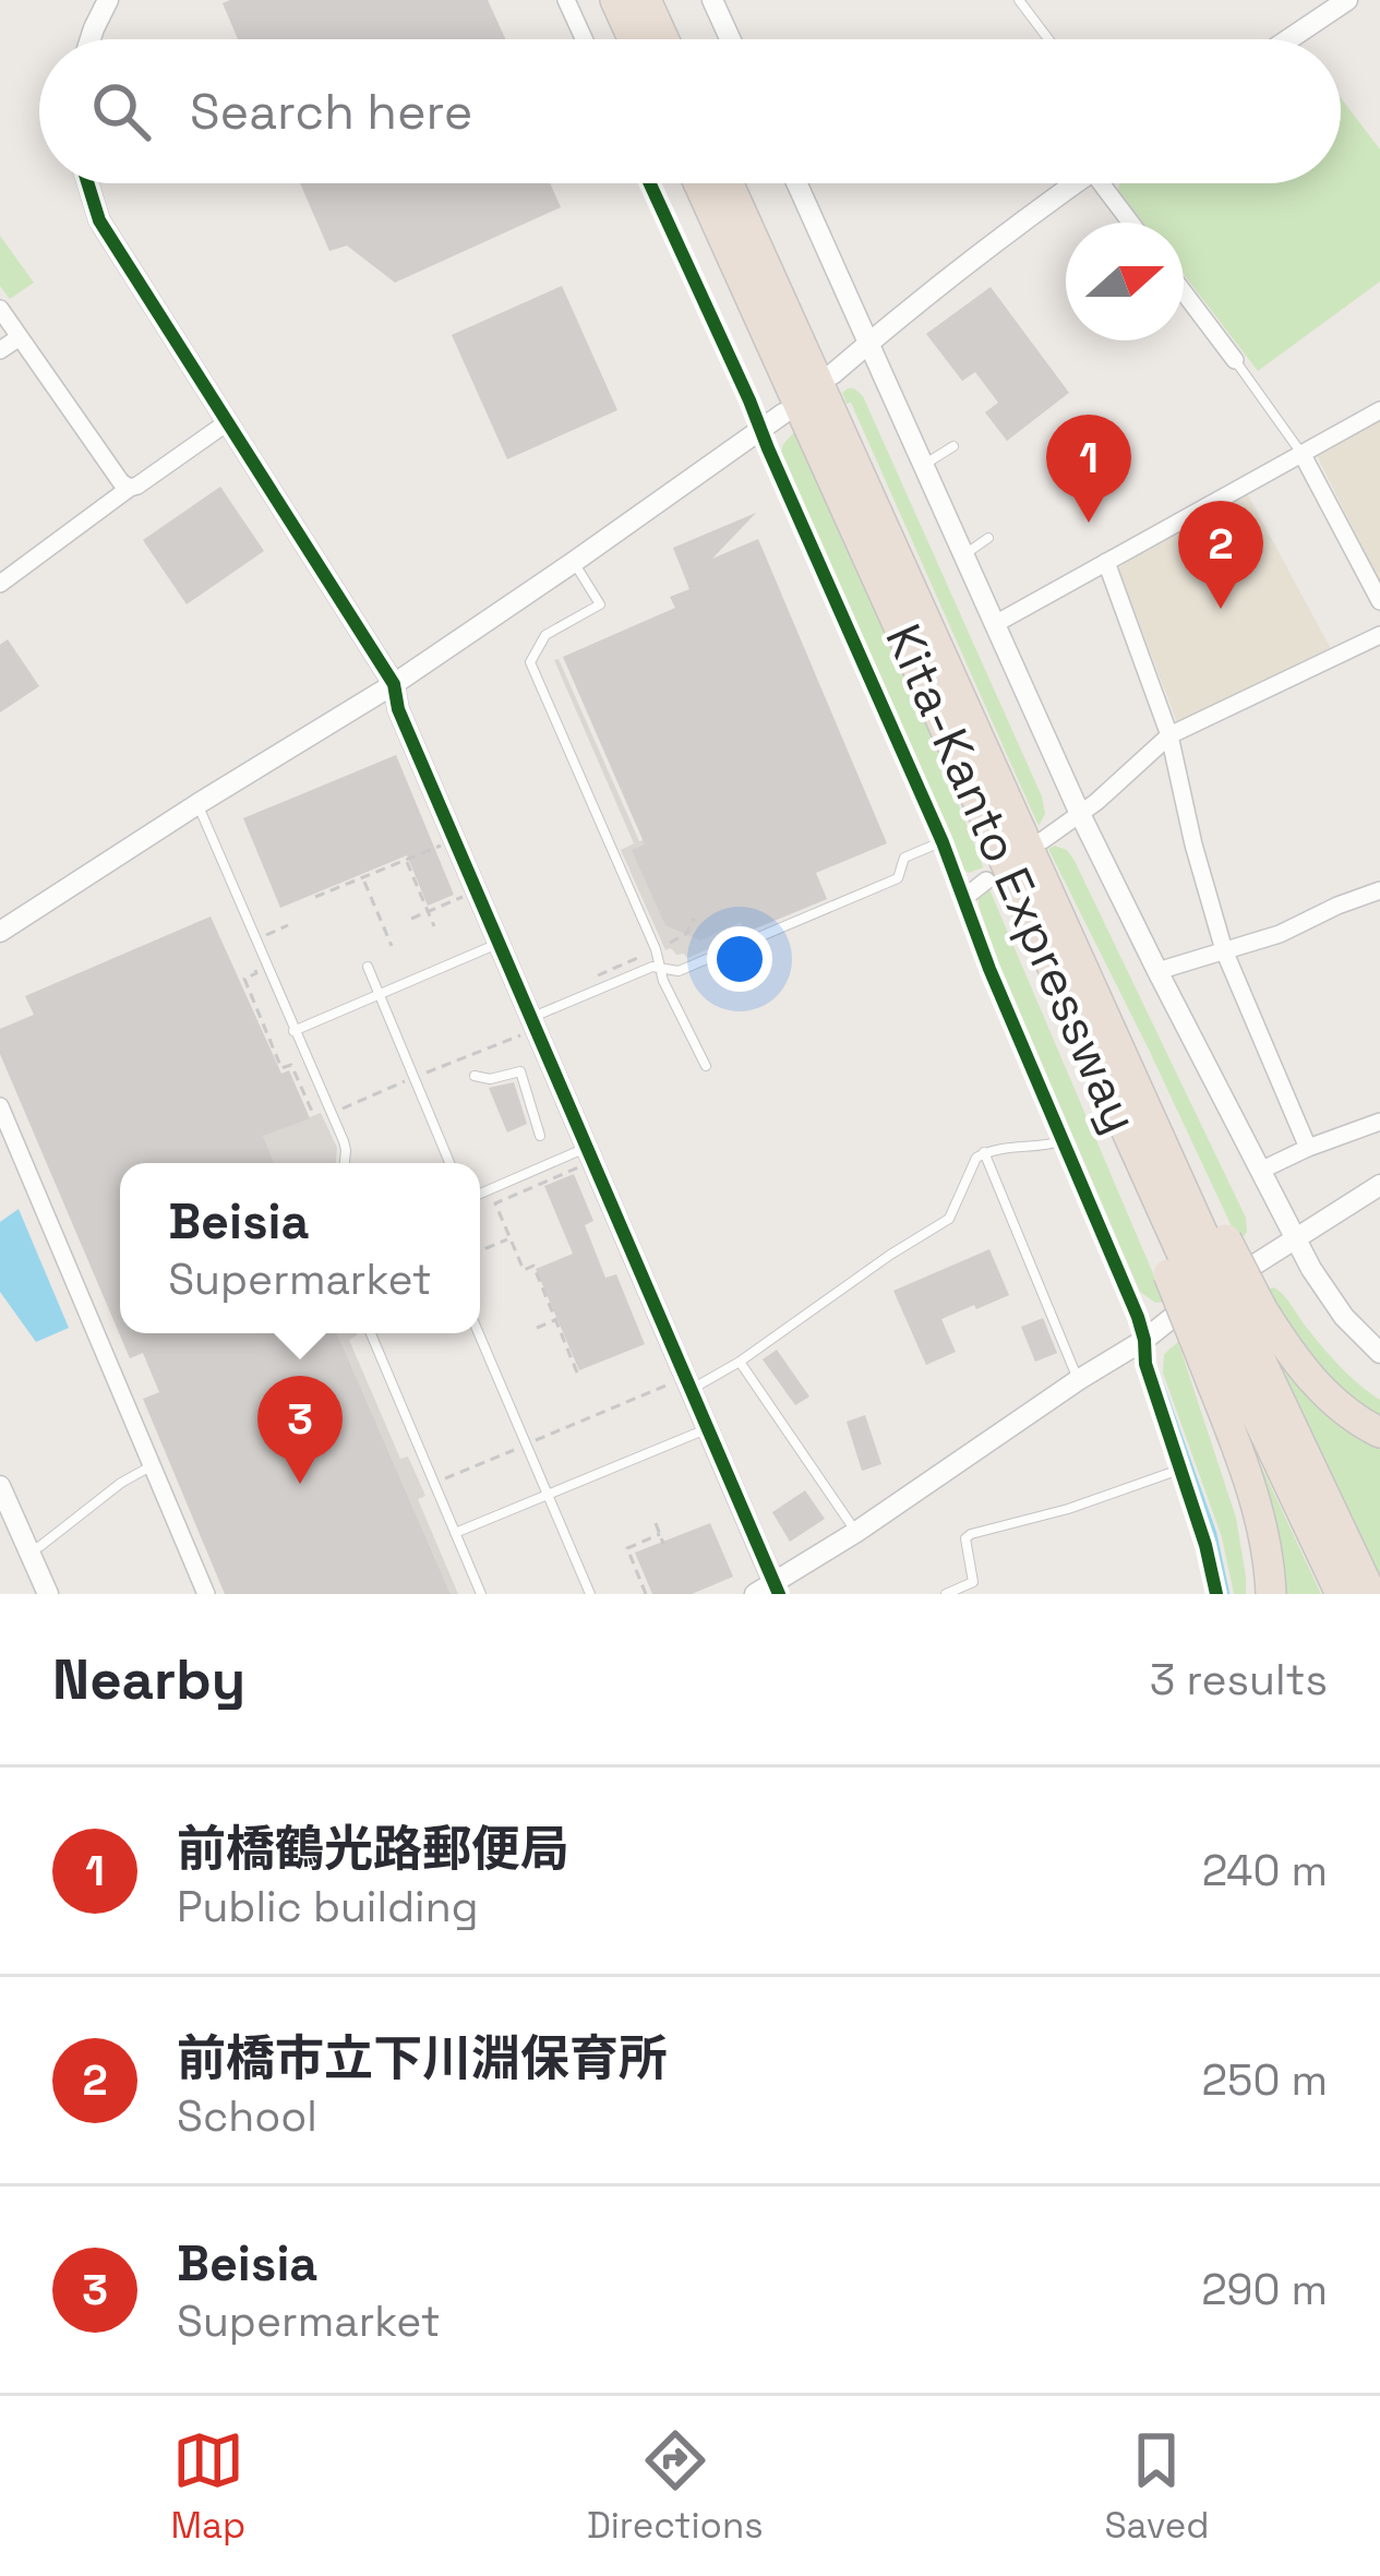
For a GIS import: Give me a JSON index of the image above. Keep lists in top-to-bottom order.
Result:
{
  "streets": {
    "highway": ["Kita-Kanto Expressway"]
  },
  "north": "right",
  "page": {
    "search": "Search here",
    "pins": ["1", "2", "3"],
    "popup": ["Beisia", "Supermarket"],
    "heading": ["Nearby", "3 results"],
    "list": [
      {
        "mark": "1",
        "name": "前橋鶴光路郵便局",
        "note": "Public building",
        "value": "240 m"
      },
      {
        "mark": "2",
        "name": "前橋市立下川淵保育所",
        "note": "School",
        "value": "250 m"
      },
      {
        "mark": "3",
        "name": "Beisia",
        "note": "Supermarket",
        "value": "290 m"
      }
    ],
    "nav": ["Map", "Directions", "Saved"]
  }
}
